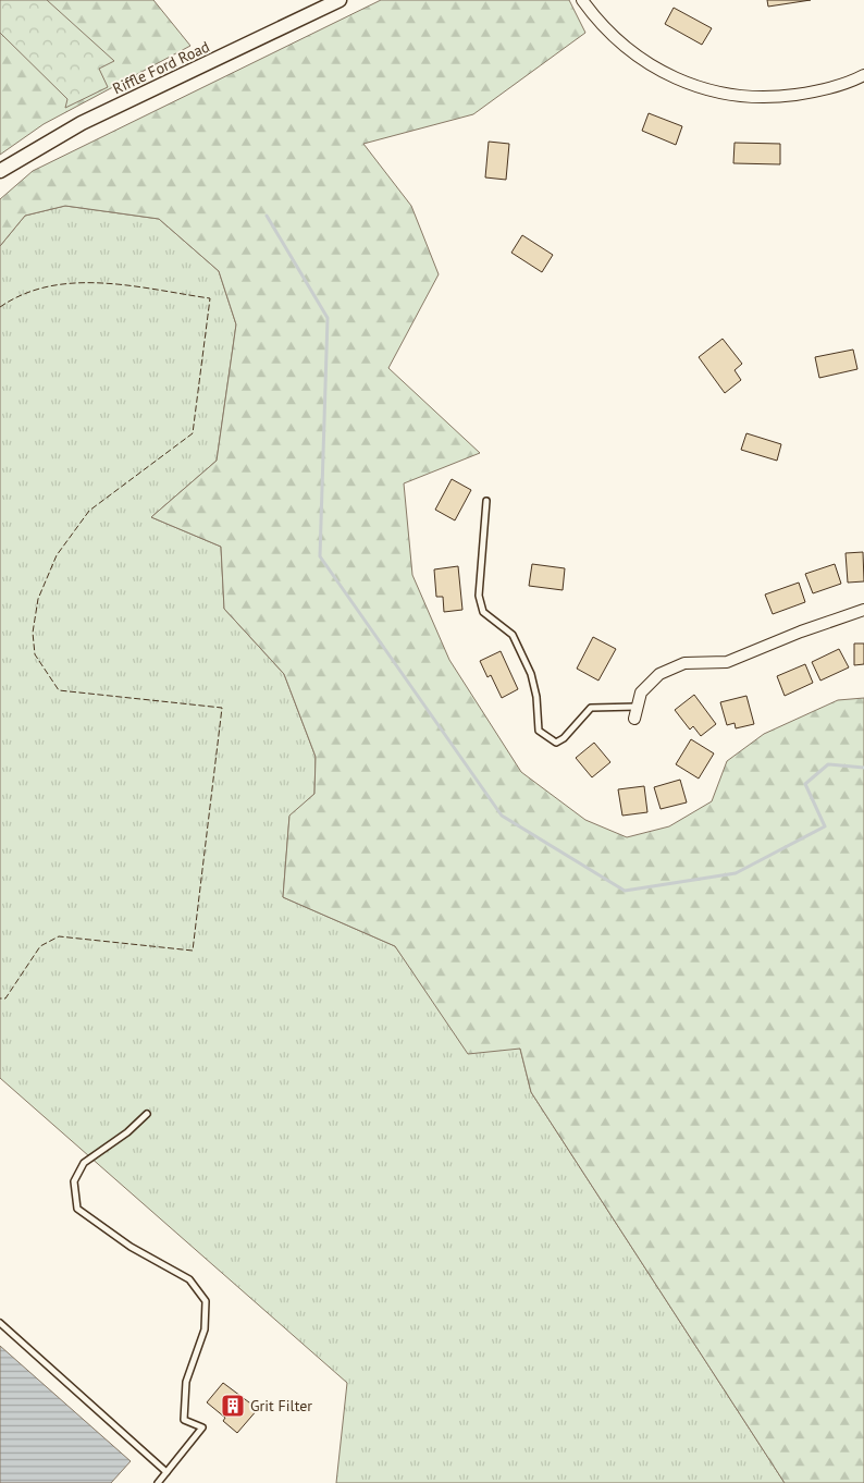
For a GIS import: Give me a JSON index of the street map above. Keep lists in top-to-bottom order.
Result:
{
  "streets": {
    "street": ["Riffle Ford Road"]
  },
  "places": {
    "building": ["Grit Filter"]
  }
}
